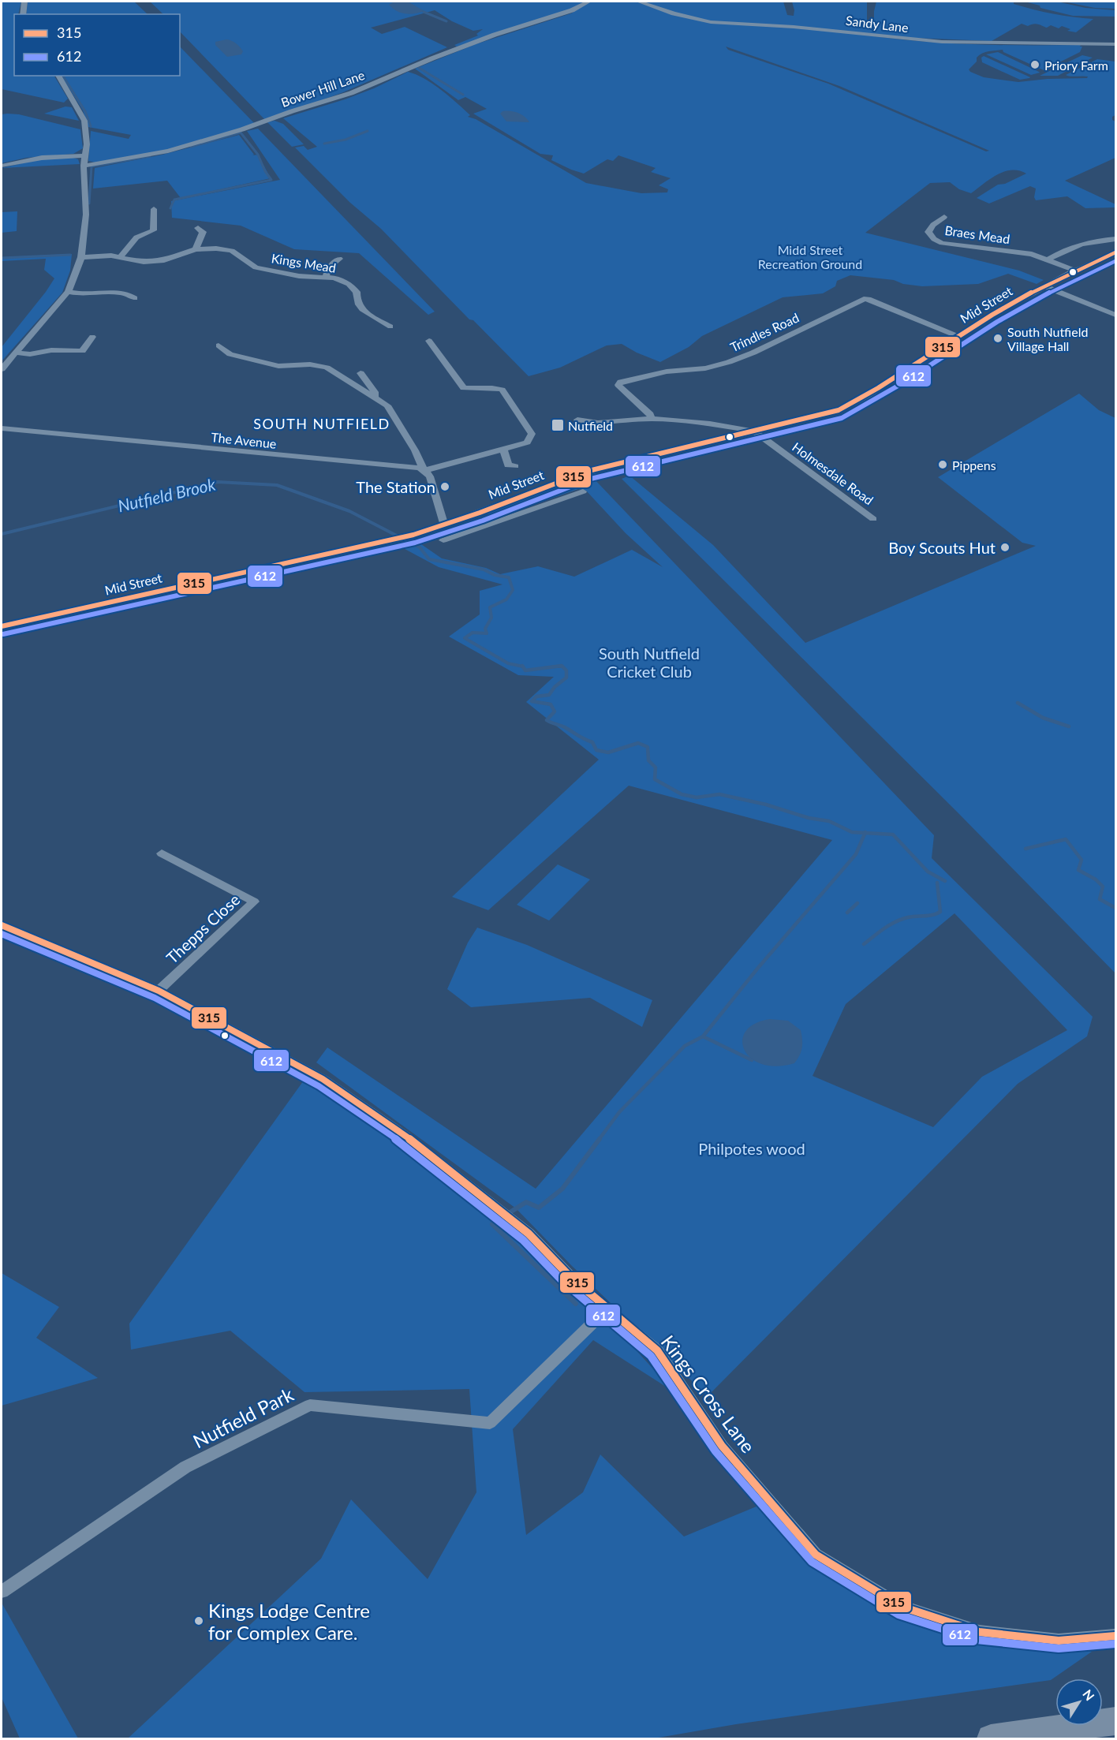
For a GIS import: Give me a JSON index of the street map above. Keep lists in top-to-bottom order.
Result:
{
  "streets": {
    "street": [
      "Sandy Lane",
      "Bower Hill Lane",
      "Braes Mead",
      "Kings Mead",
      "Mid Street",
      "Trindles Road",
      "The Avenue",
      "Holmesdale Road",
      "Thepps Close",
      "Kings Cross Lane",
      "Nutfield Park"
    ]
  },
  "crossings": [
    ["Braes Mead", "Mid Street"],
    ["Mid Street", "Trindles Road"],
    ["Mid Street", "Holmesdale Road"],
    ["Thepps Close", "Kings Cross Lane"],
    ["Kings Cross Lane", "Nutfield Park"]
  ],
  "districts": ["SOUTH NUTFIELD"],
  "water": ["Nutfield Brook"],
  "parks": ["Midd Street Recreation Ground", "South Nutfield Cricket Club", "Philpotes wood"],
  "places": {
    "other": [
      "Priory Farm",
      "South Nutfield Village Hall",
      "Pippens",
      "The Station",
      "Boy Scouts Hut",
      "Kings Lodge Centre for Complex Care."
    ],
    "transit": ["Nutfield"]
  },
  "lines": ["transit line 315", "transit line 612"],
  "legend": ["315", "612"],
  "north": "top right"
}
